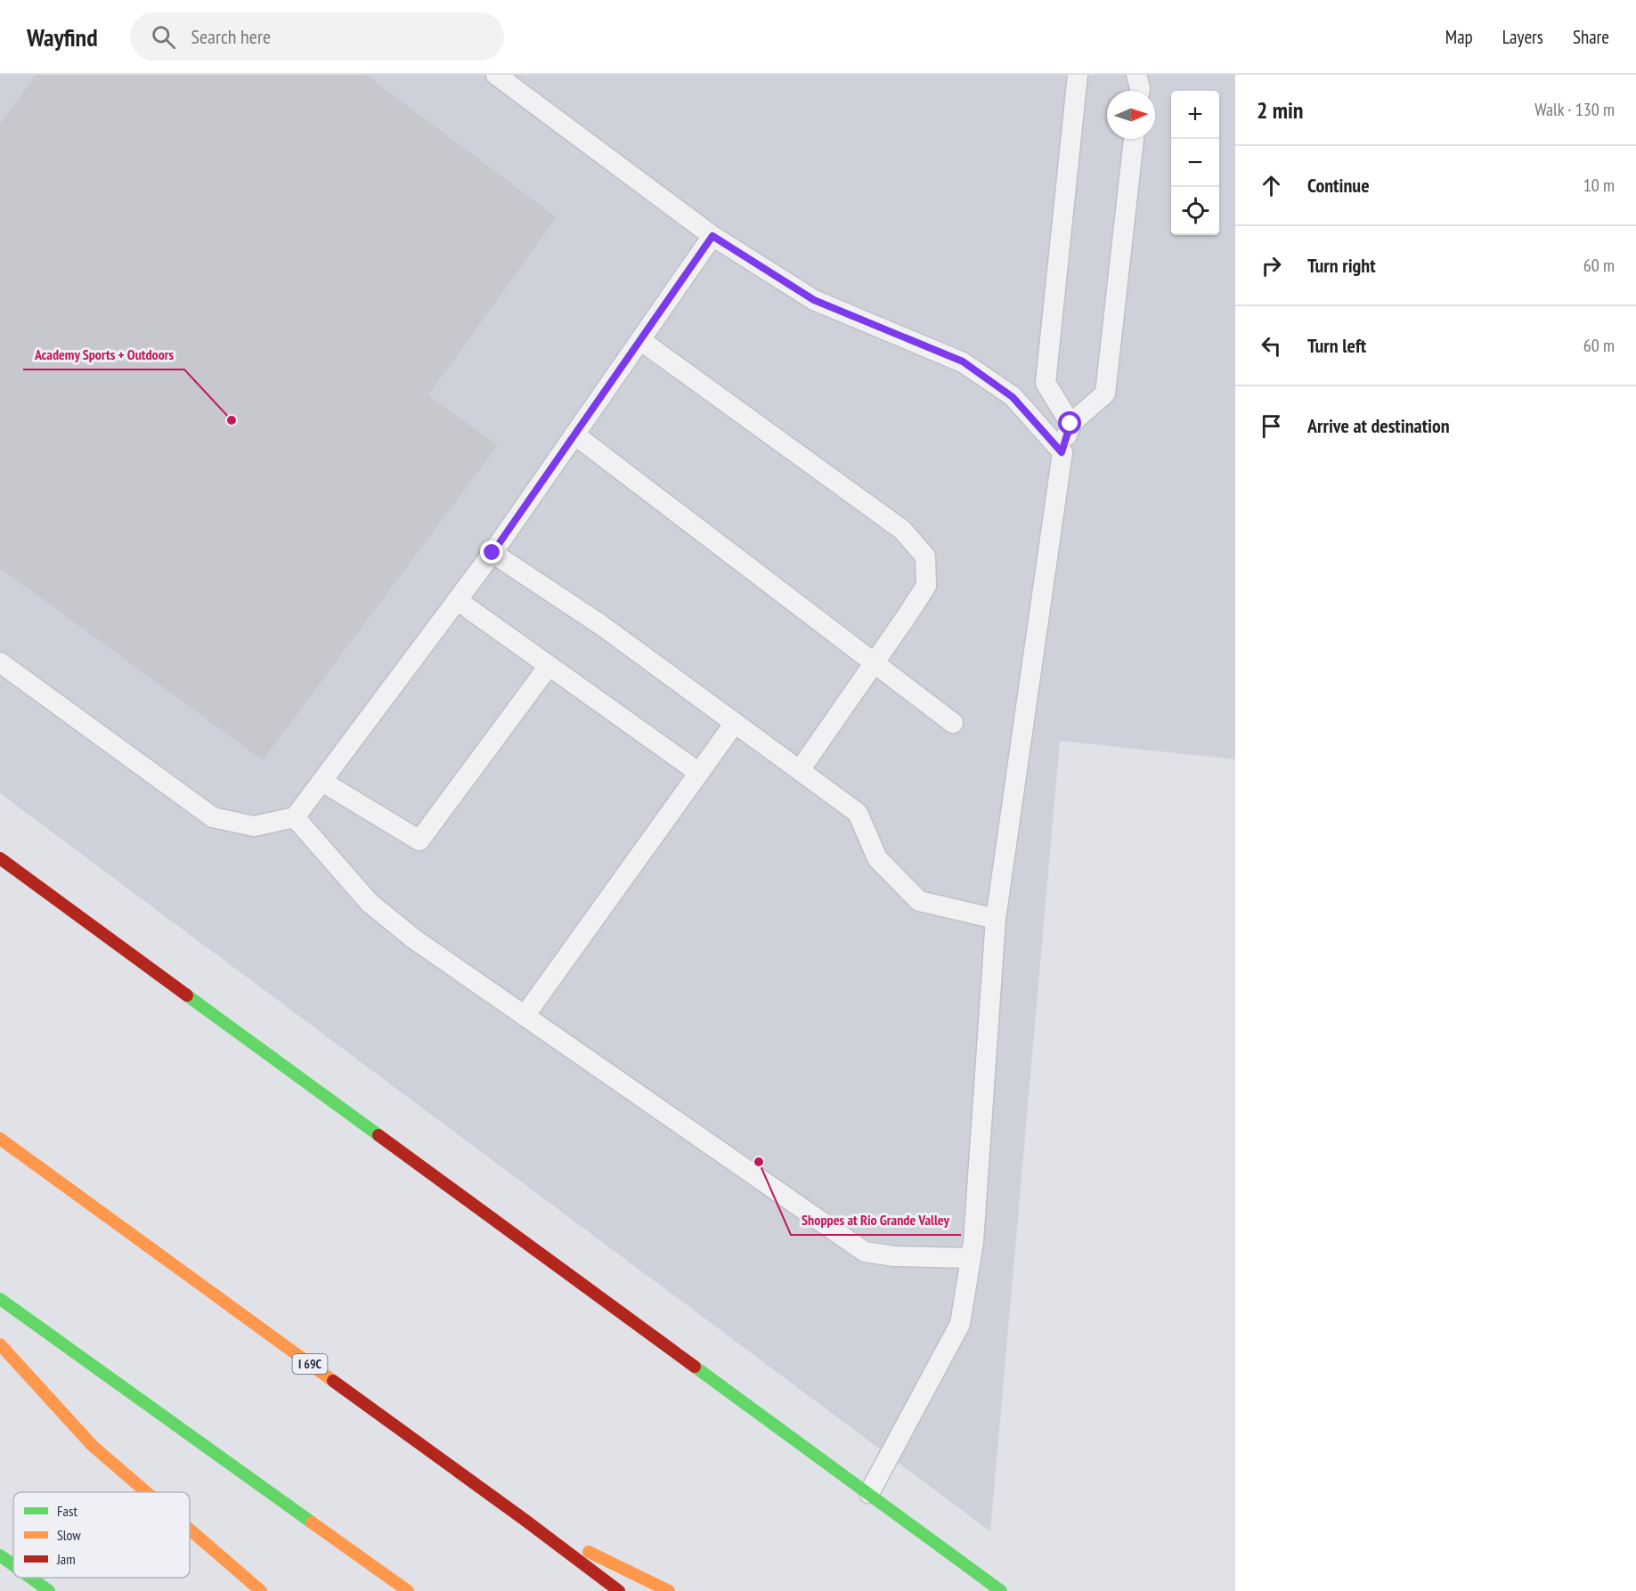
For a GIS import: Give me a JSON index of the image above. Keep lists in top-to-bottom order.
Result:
{
  "streets": {
    "main road": ["I 69C"]
  },
  "places": ["Academy Sports + Outdoors", "Shoppes at Rio Grande Valley"],
  "legend": ["Fast", "Slow", "Jam"],
  "north": "right",
  "page": {
    "header": "Wayfind",
    "search": "Search here",
    "nav": ["Map", "Layers", "Share"],
    "heading": ["2 min", "Walk · 130 m"],
    "map_buttons": ["+", "−"],
    "list": [
      ["Continue", "10 m"],
      ["Turn right", "60 m"],
      ["Turn left", "60 m"],
      "Arrive at destination"
    ]
  }
}
